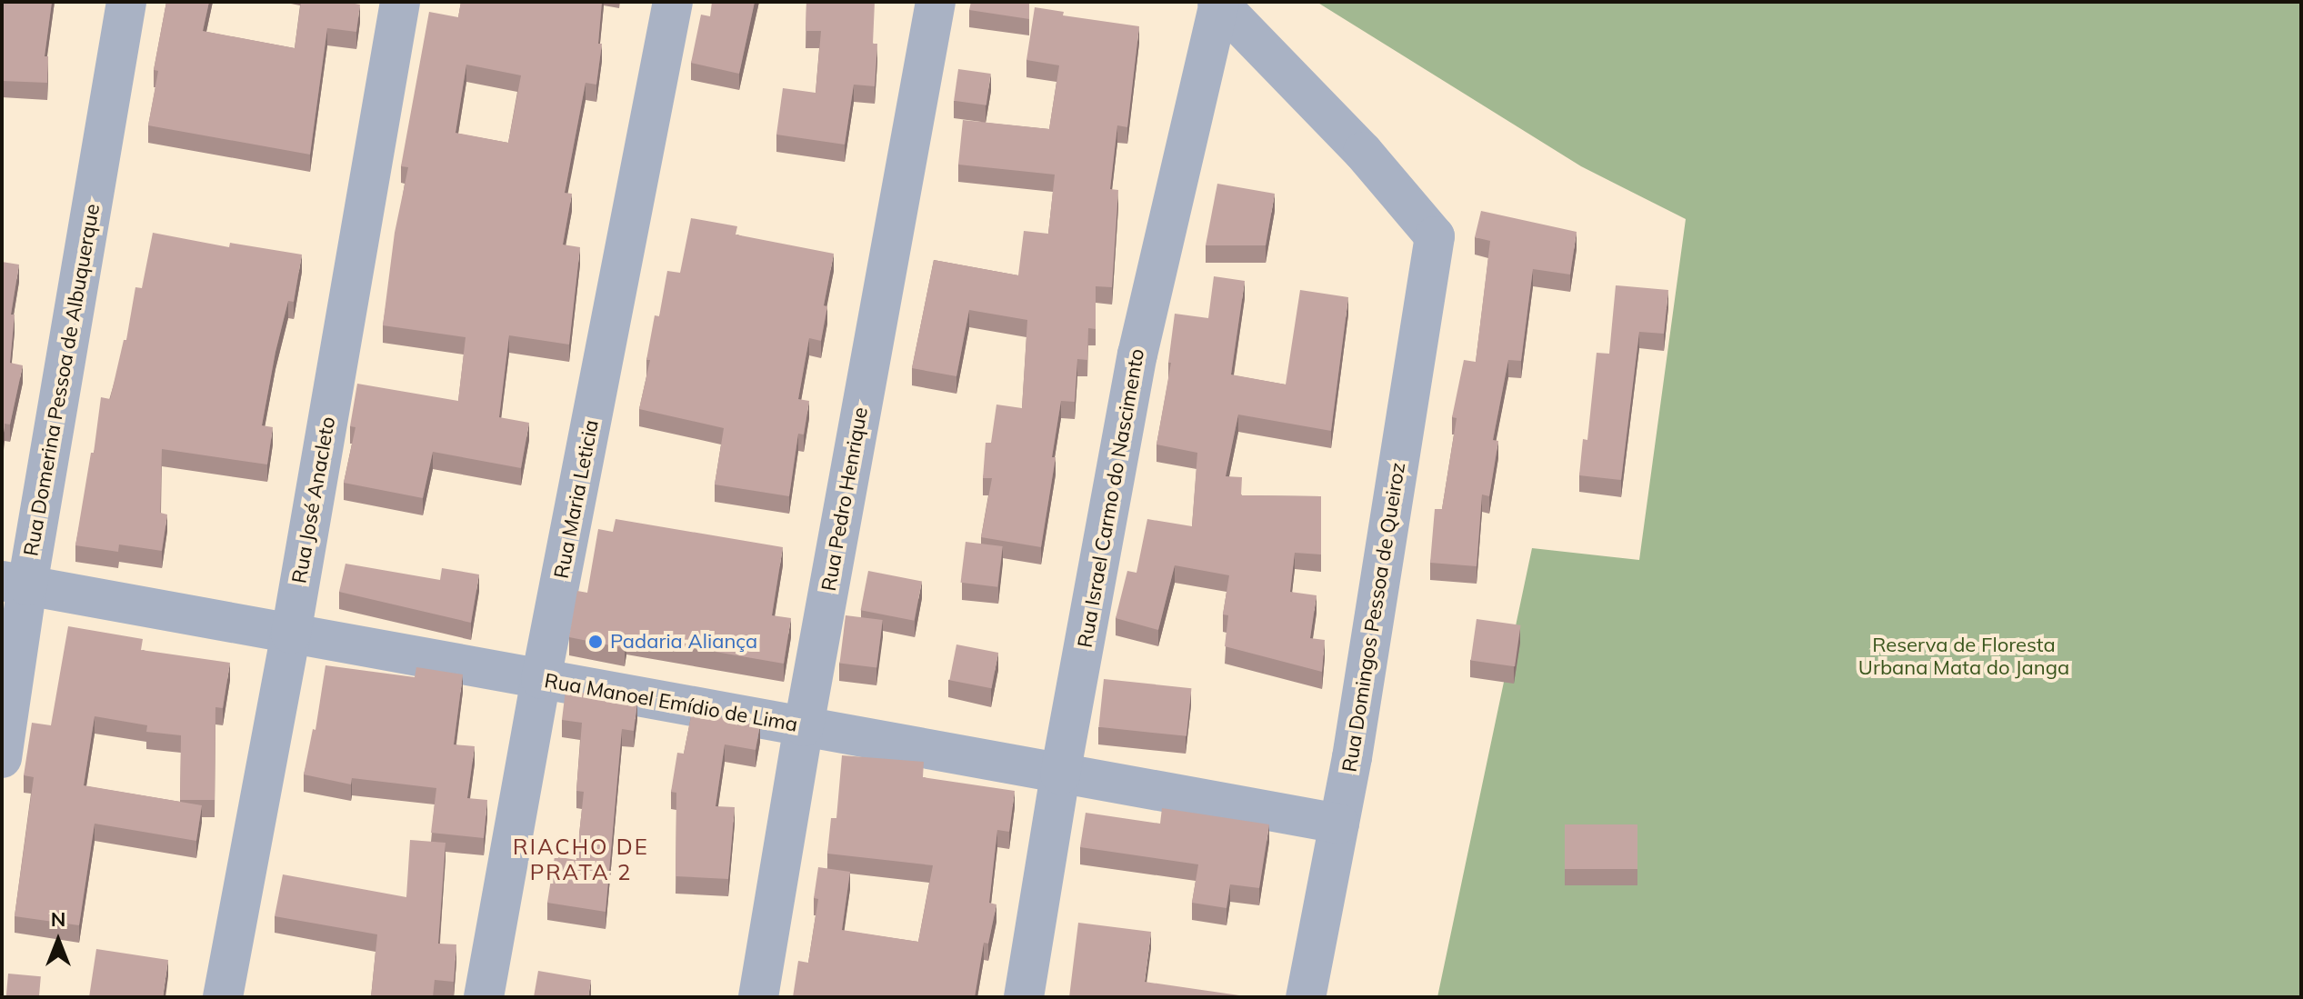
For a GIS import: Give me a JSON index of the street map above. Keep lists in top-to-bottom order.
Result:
{
  "streets": {
    "street": [
      "Rua Domerina Pessoa de Albuquerque",
      "Rua Israel Carmo do Nascimento",
      "Rua Maria Leticia",
      "Rua Pedro Henrique",
      "Rua José Anacleto",
      "Rua Domingos Pessoa de Queiroz",
      "Rua Manoel Emídio de Lima"
    ]
  },
  "crossings": [
    ["Rua Domerina Pessoa de Albuquerque", "Rua Manoel Emídio de Lima"],
    ["Rua Israel Carmo do Nascimento", "Rua Domingos Pessoa de Queiroz"],
    ["Rua Israel Carmo do Nascimento", "Rua Manoel Emídio de Lima"],
    ["Rua Maria Leticia", "Rua Manoel Emídio de Lima"],
    ["Rua Pedro Henrique", "Rua Manoel Emídio de Lima"],
    ["Rua José Anacleto", "Rua Manoel Emídio de Lima"],
    ["Rua Domingos Pessoa de Queiroz", "Rua Manoel Emídio de Lima"]
  ],
  "districts": ["RIACHO DE PRATA 2"],
  "parks": ["Reserva de Floresta Urbana Mata do Janga"],
  "places": ["Padaria Aliança"],
  "north": "top"
}
